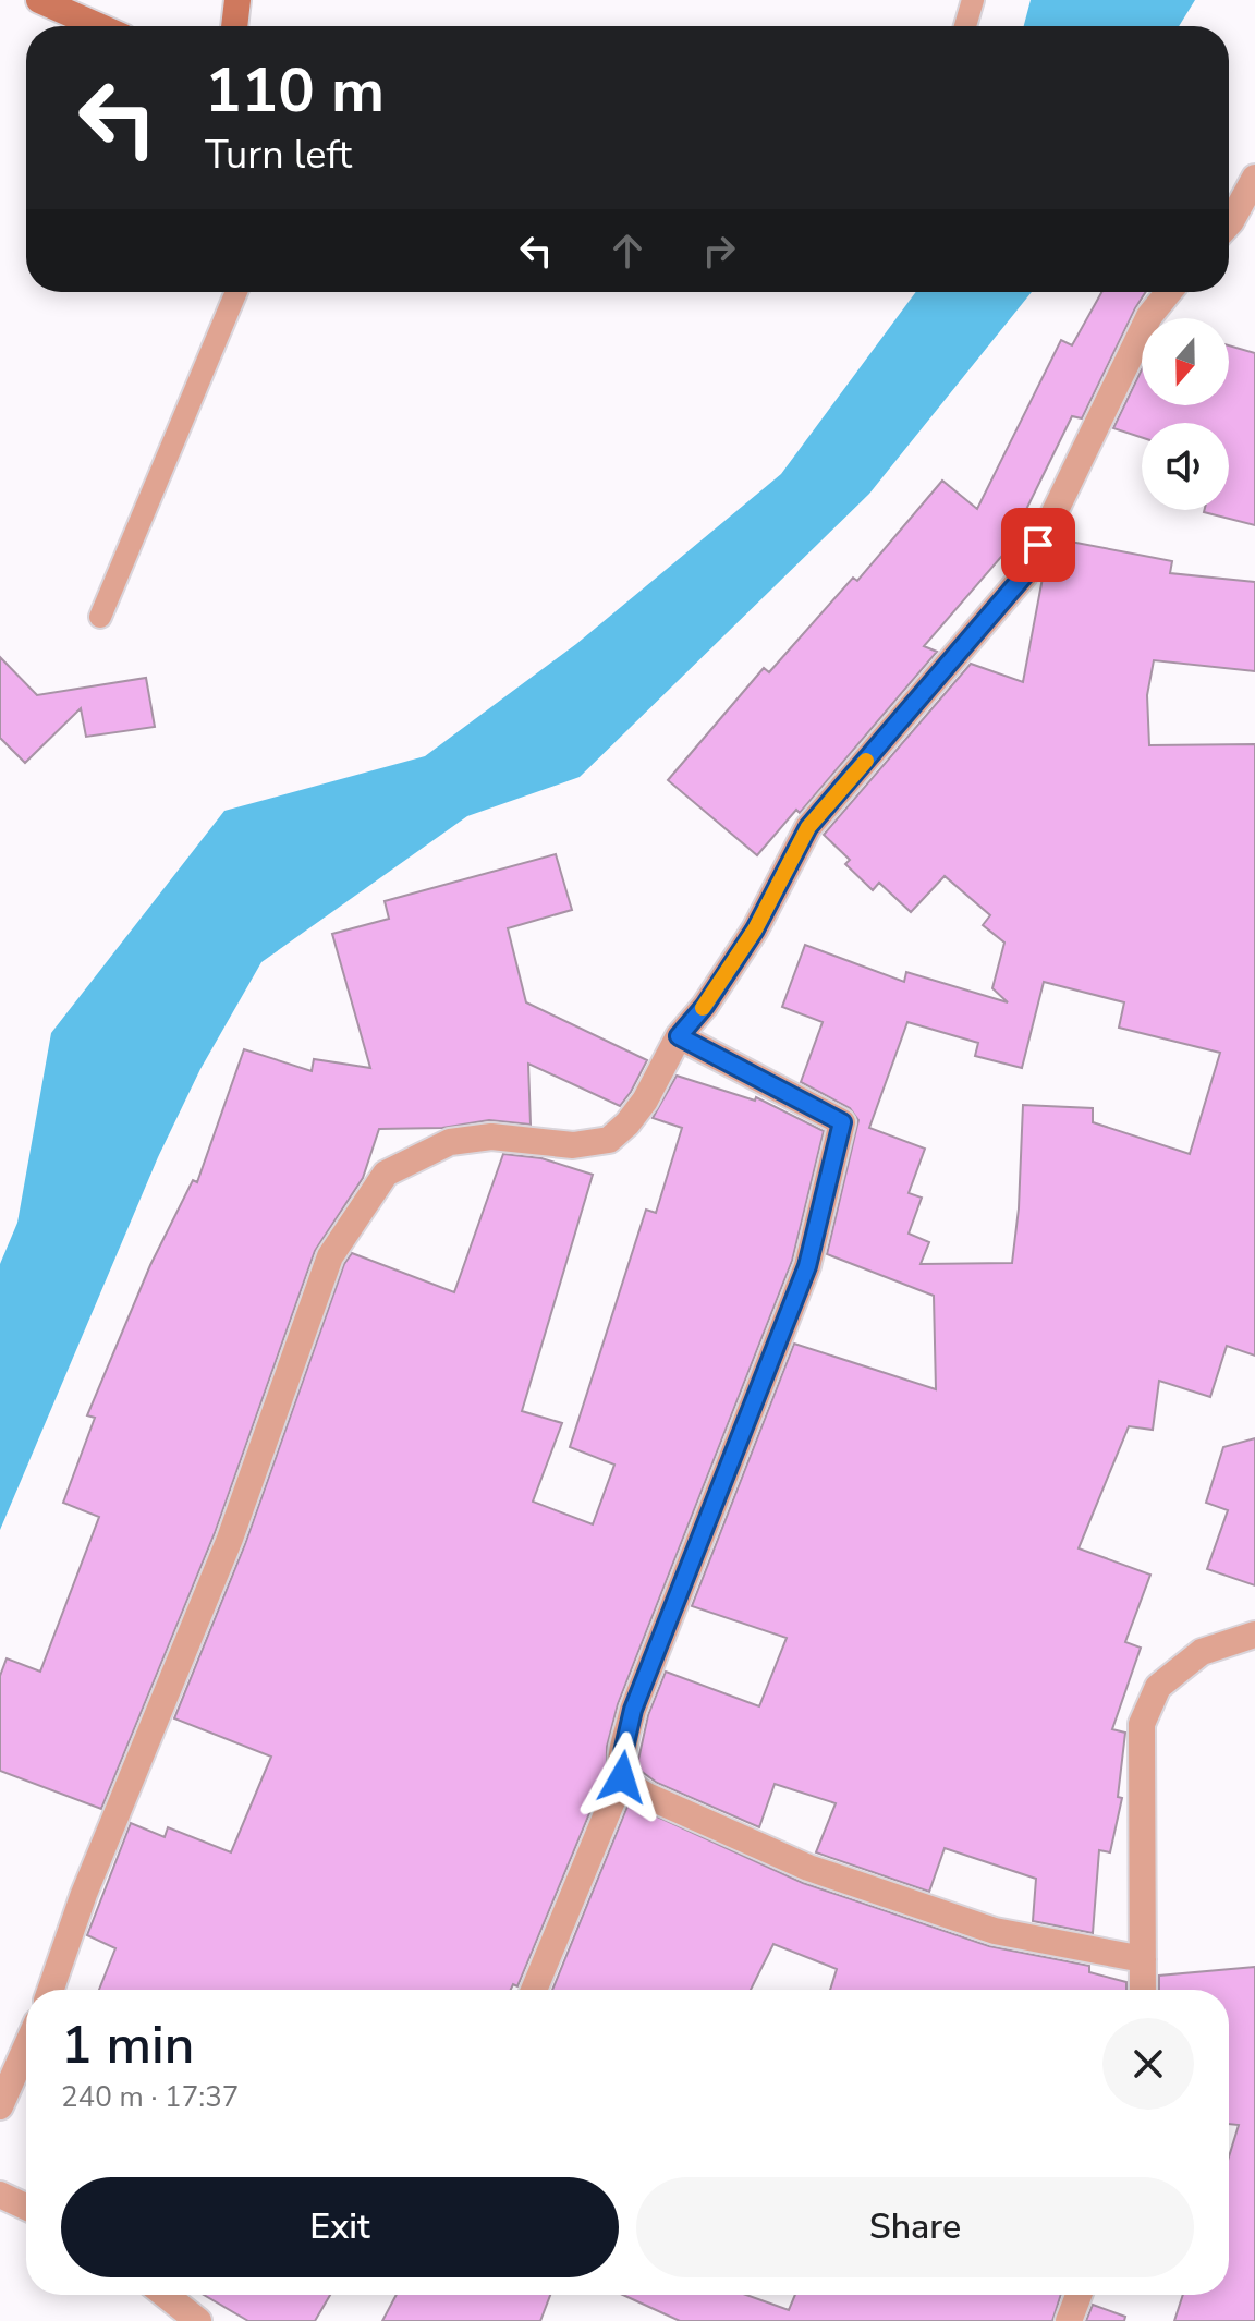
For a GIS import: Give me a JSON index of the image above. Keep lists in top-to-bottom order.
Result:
{
  "north": "bottom",
  "page": {
    "turn": ["110 m", "Turn left"],
    "heading": ["1 min", "240 m · 17:37"],
    "buttons": ["Exit", "Share"]
  }
}
